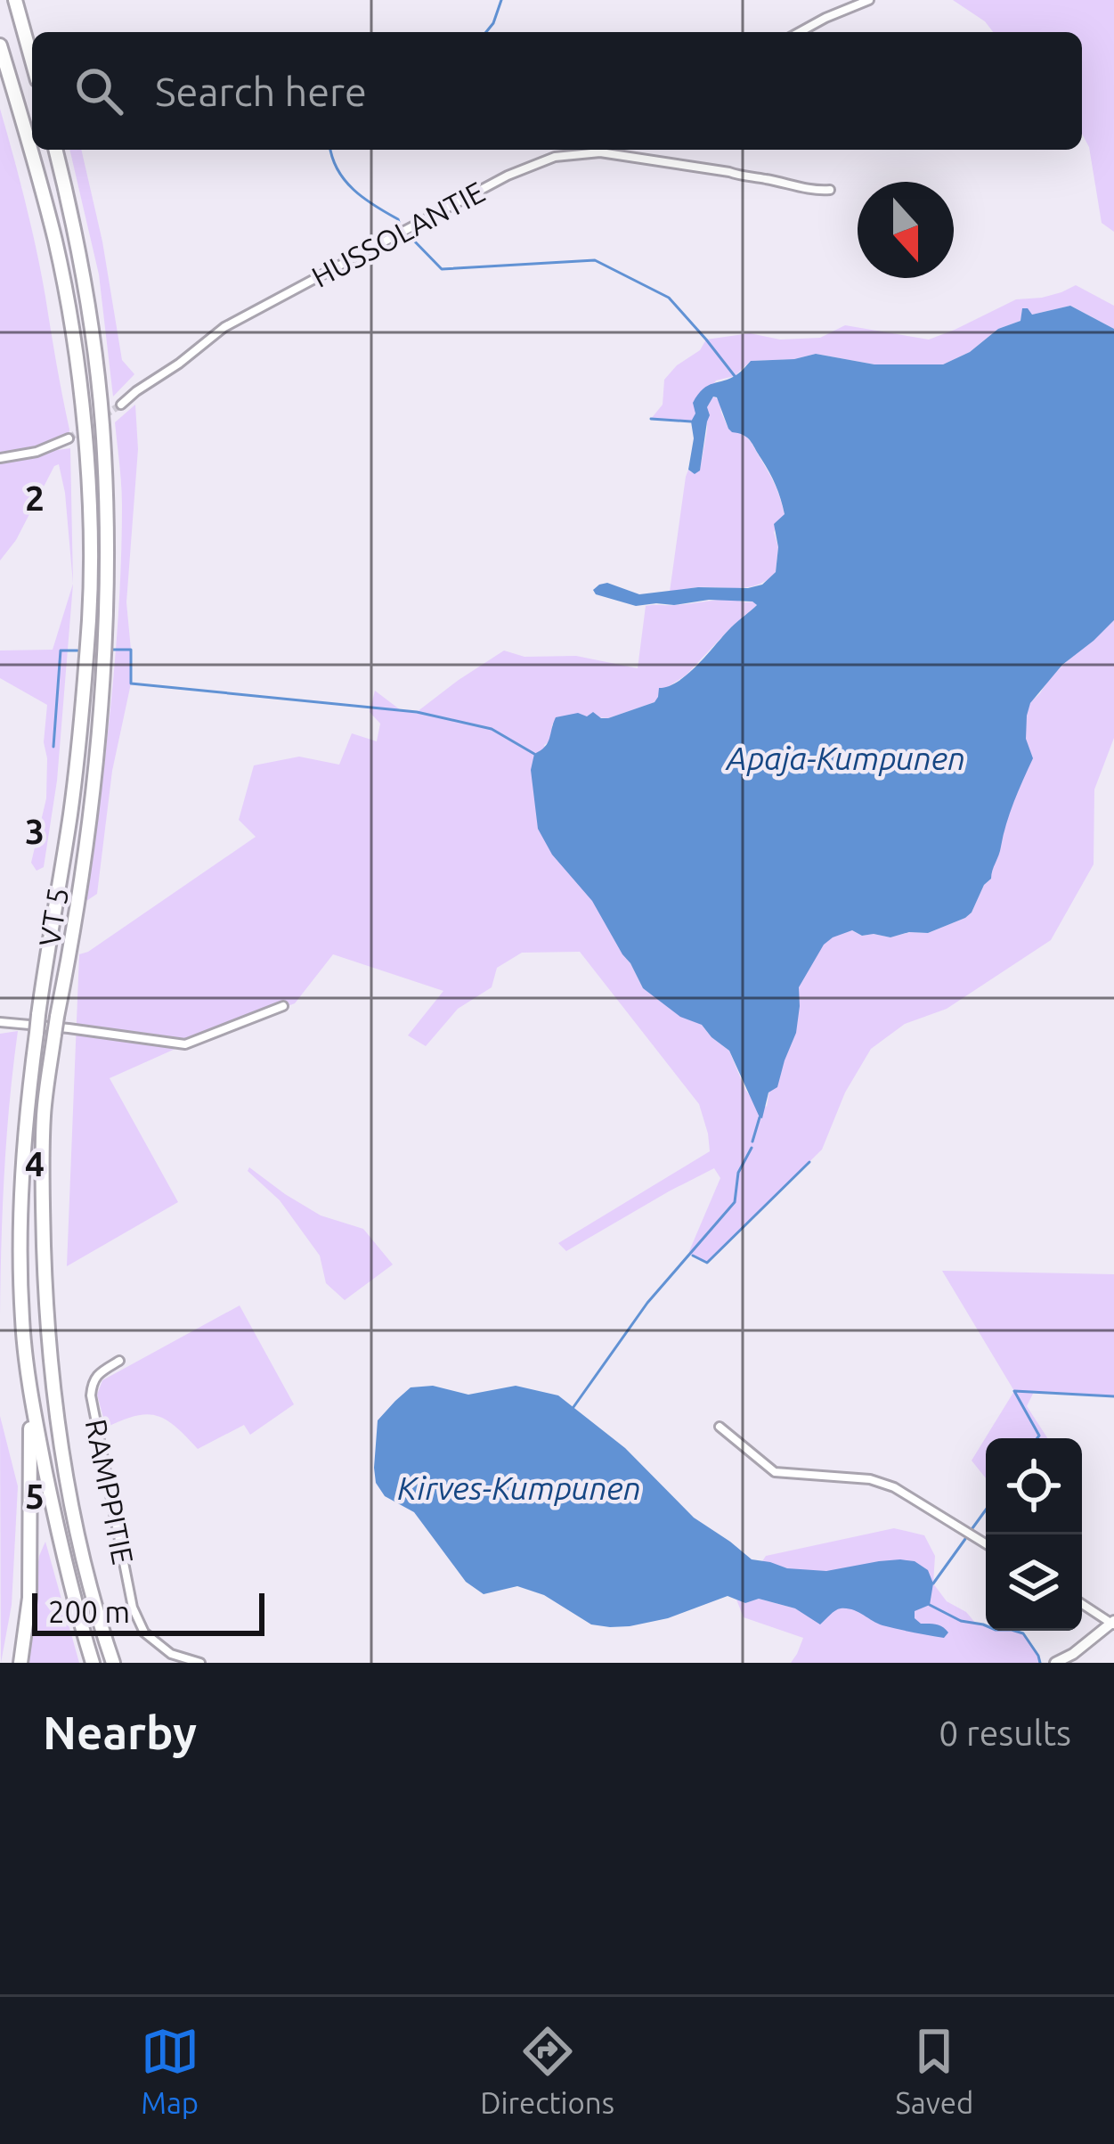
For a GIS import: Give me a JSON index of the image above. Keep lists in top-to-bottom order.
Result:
{
  "streets": {
    "highway": ["VT 5"],
    "street": ["HUSSOLANTIE", "RAMPPITIE"]
  },
  "water": ["Apaja-Kumpunen", "Kirves-Kumpunen"],
  "scale_bar": "200 m",
  "north": "bottom",
  "page": {
    "search": "Search here",
    "scale": "200 m",
    "heading": ["Nearby", "0 results"],
    "nav": ["Map", "Directions", "Saved"]
  },
  "grid": {
    "rows": [
      "2",
      "3",
      "4",
      "5"
    ]
  }
}
